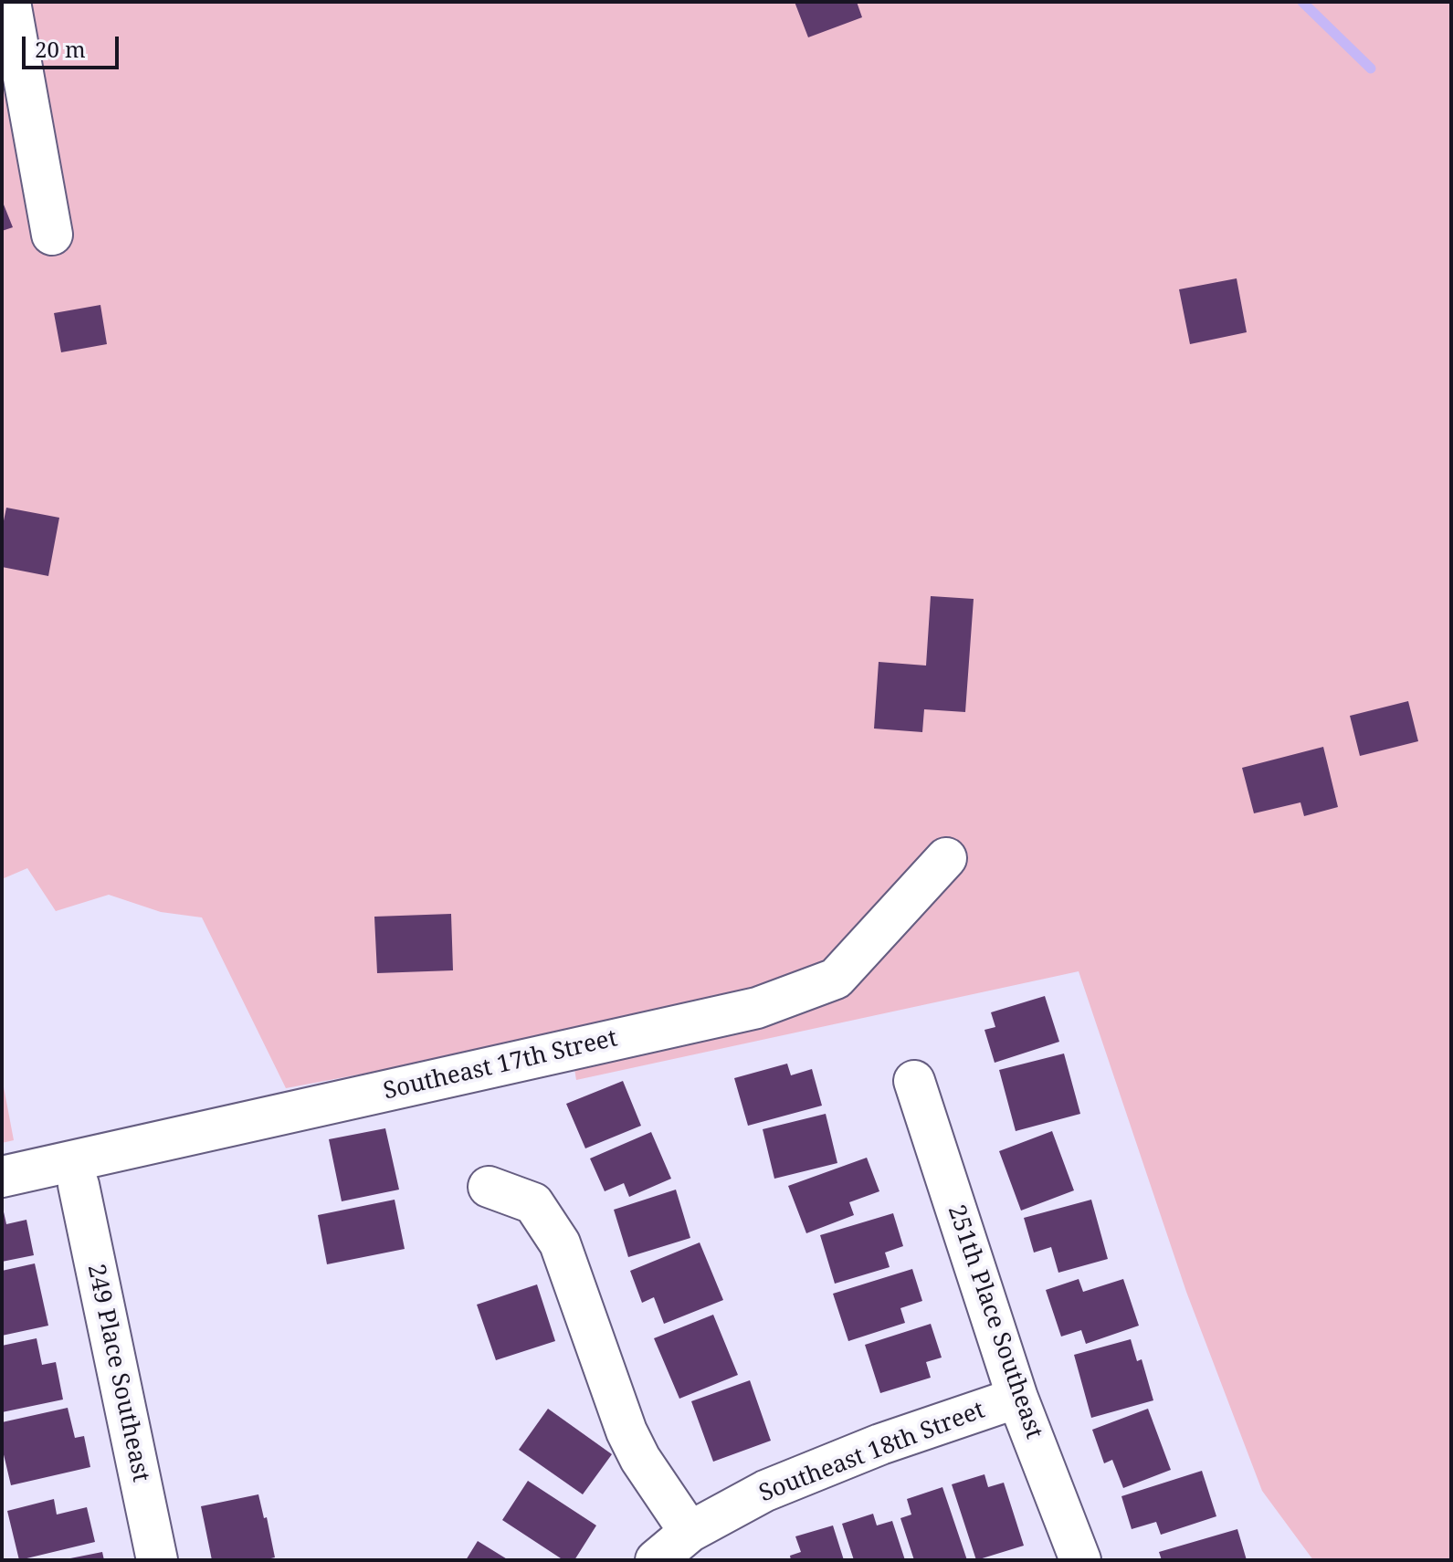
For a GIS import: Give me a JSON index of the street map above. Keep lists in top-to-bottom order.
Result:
{
  "streets": {
    "street": [
      "Southeast 17th Street",
      "251th Place Southeast",
      "249 Place Southeast",
      "Southeast 18th Street"
    ]
  },
  "crossings": [
    ["251th Place Southeast", "Southeast 18th Street"]
  ],
  "scale_bar": "20 m"
}
